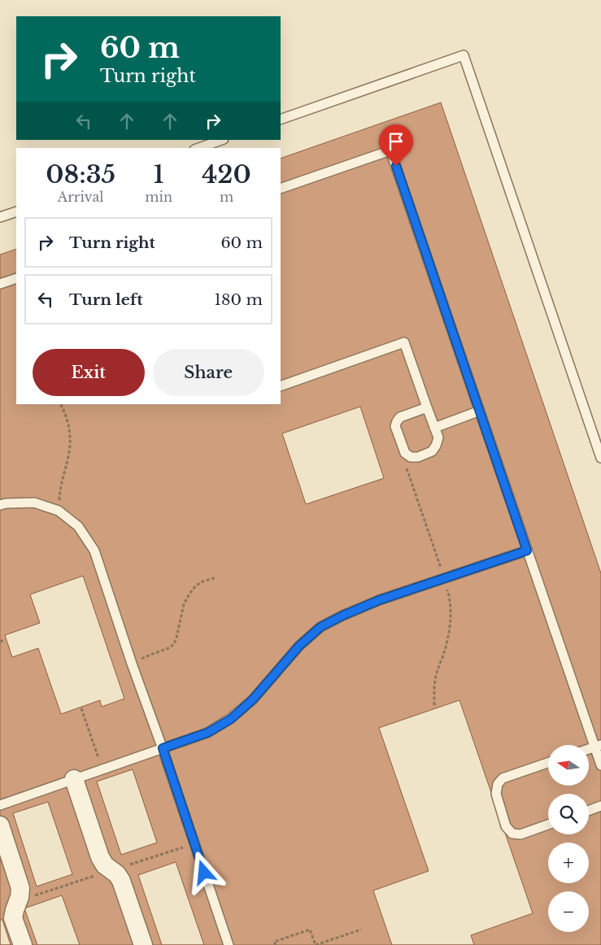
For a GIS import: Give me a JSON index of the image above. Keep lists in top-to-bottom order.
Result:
{
  "north": "left",
  "page": {
    "turn": ["60 m", "Turn right"],
    "eta": [
      "08:35",
      "Arrival",
      "1",
      "min",
      "420",
      "m"
    ],
    "list": [
      {
        "name": "Turn right",
        "value": "60 m"
      },
      {
        "name": "Turn left",
        "value": "180 m"
      }
    ],
    "buttons": ["Exit", "Share"],
    "map_buttons": ["+", "−"]
  }
}
